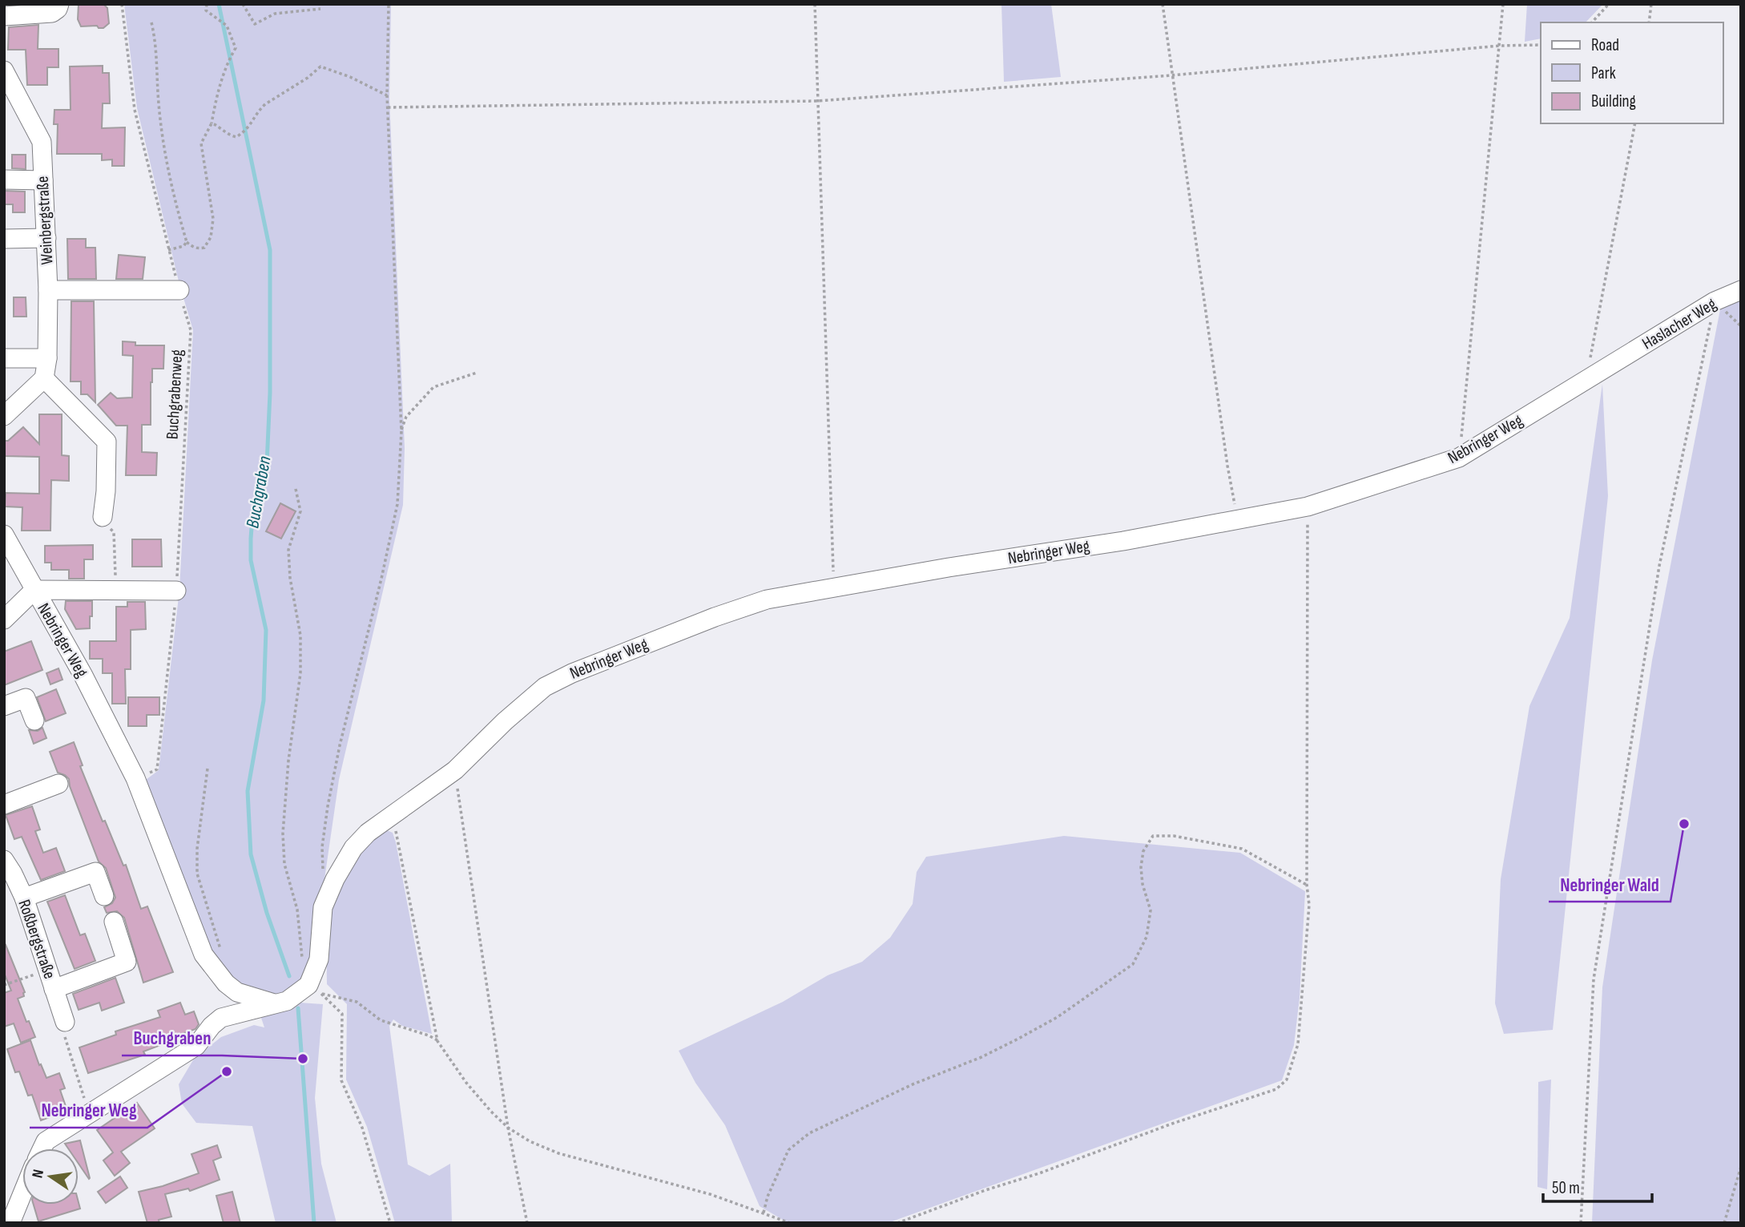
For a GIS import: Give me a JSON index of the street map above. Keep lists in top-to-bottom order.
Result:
{
  "streets": {
    "street": [
      "Weinbergstraße",
      "Haslacher Weg",
      "Nebringer Weg",
      "Roßbergstraße"
    ],
    "path": ["Buchgrabenweg"]
  },
  "crossings": [
    ["Haslacher Weg", "Nebringer Weg"],
    ["Buchgrabenweg", "Nebringer Weg"]
  ],
  "water": ["Buchgraben"],
  "places": ["Nebringer Wald", "Buchgraben", "Nebringer Weg"],
  "legend": ["Road", "Park", "Building"],
  "scale_bar": "50 m",
  "north": "left"
}
